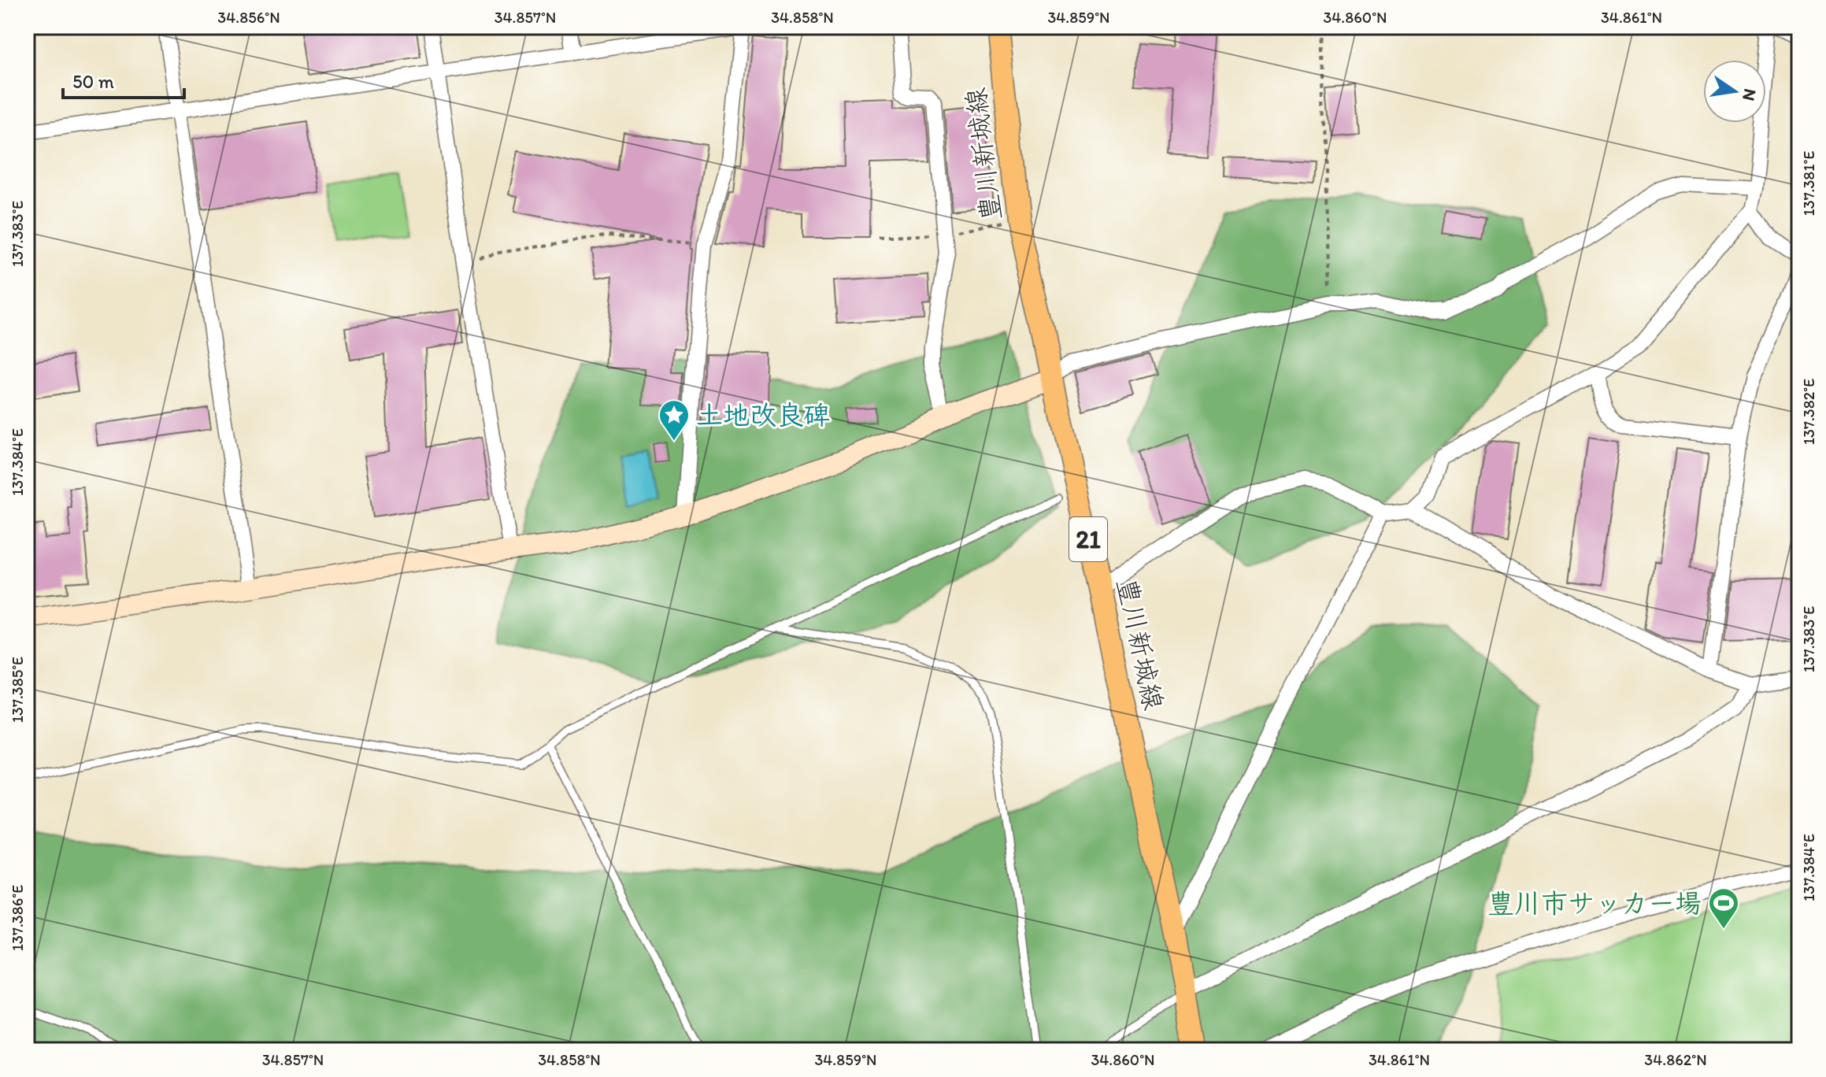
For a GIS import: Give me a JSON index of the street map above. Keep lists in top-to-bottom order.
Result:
{
  "streets": {
    "main road": ["豊川新城線", "21"]
  },
  "places": {
    "place": ["土地改良碑"],
    "sports": ["豊川市サッカー場"]
  },
  "scale_bar": "50 m",
  "north": "right",
  "coordinates": [
    "34.856°N",
    "34.857°N",
    "34.858°N",
    "34.859°N",
    "34.860°N",
    "34.861°N",
    "137.381°E",
    "137.383°E",
    "137.382°E",
    "137.384°E",
    "137.385°E",
    "137.386°E",
    "34.862°N"
  ]
}
